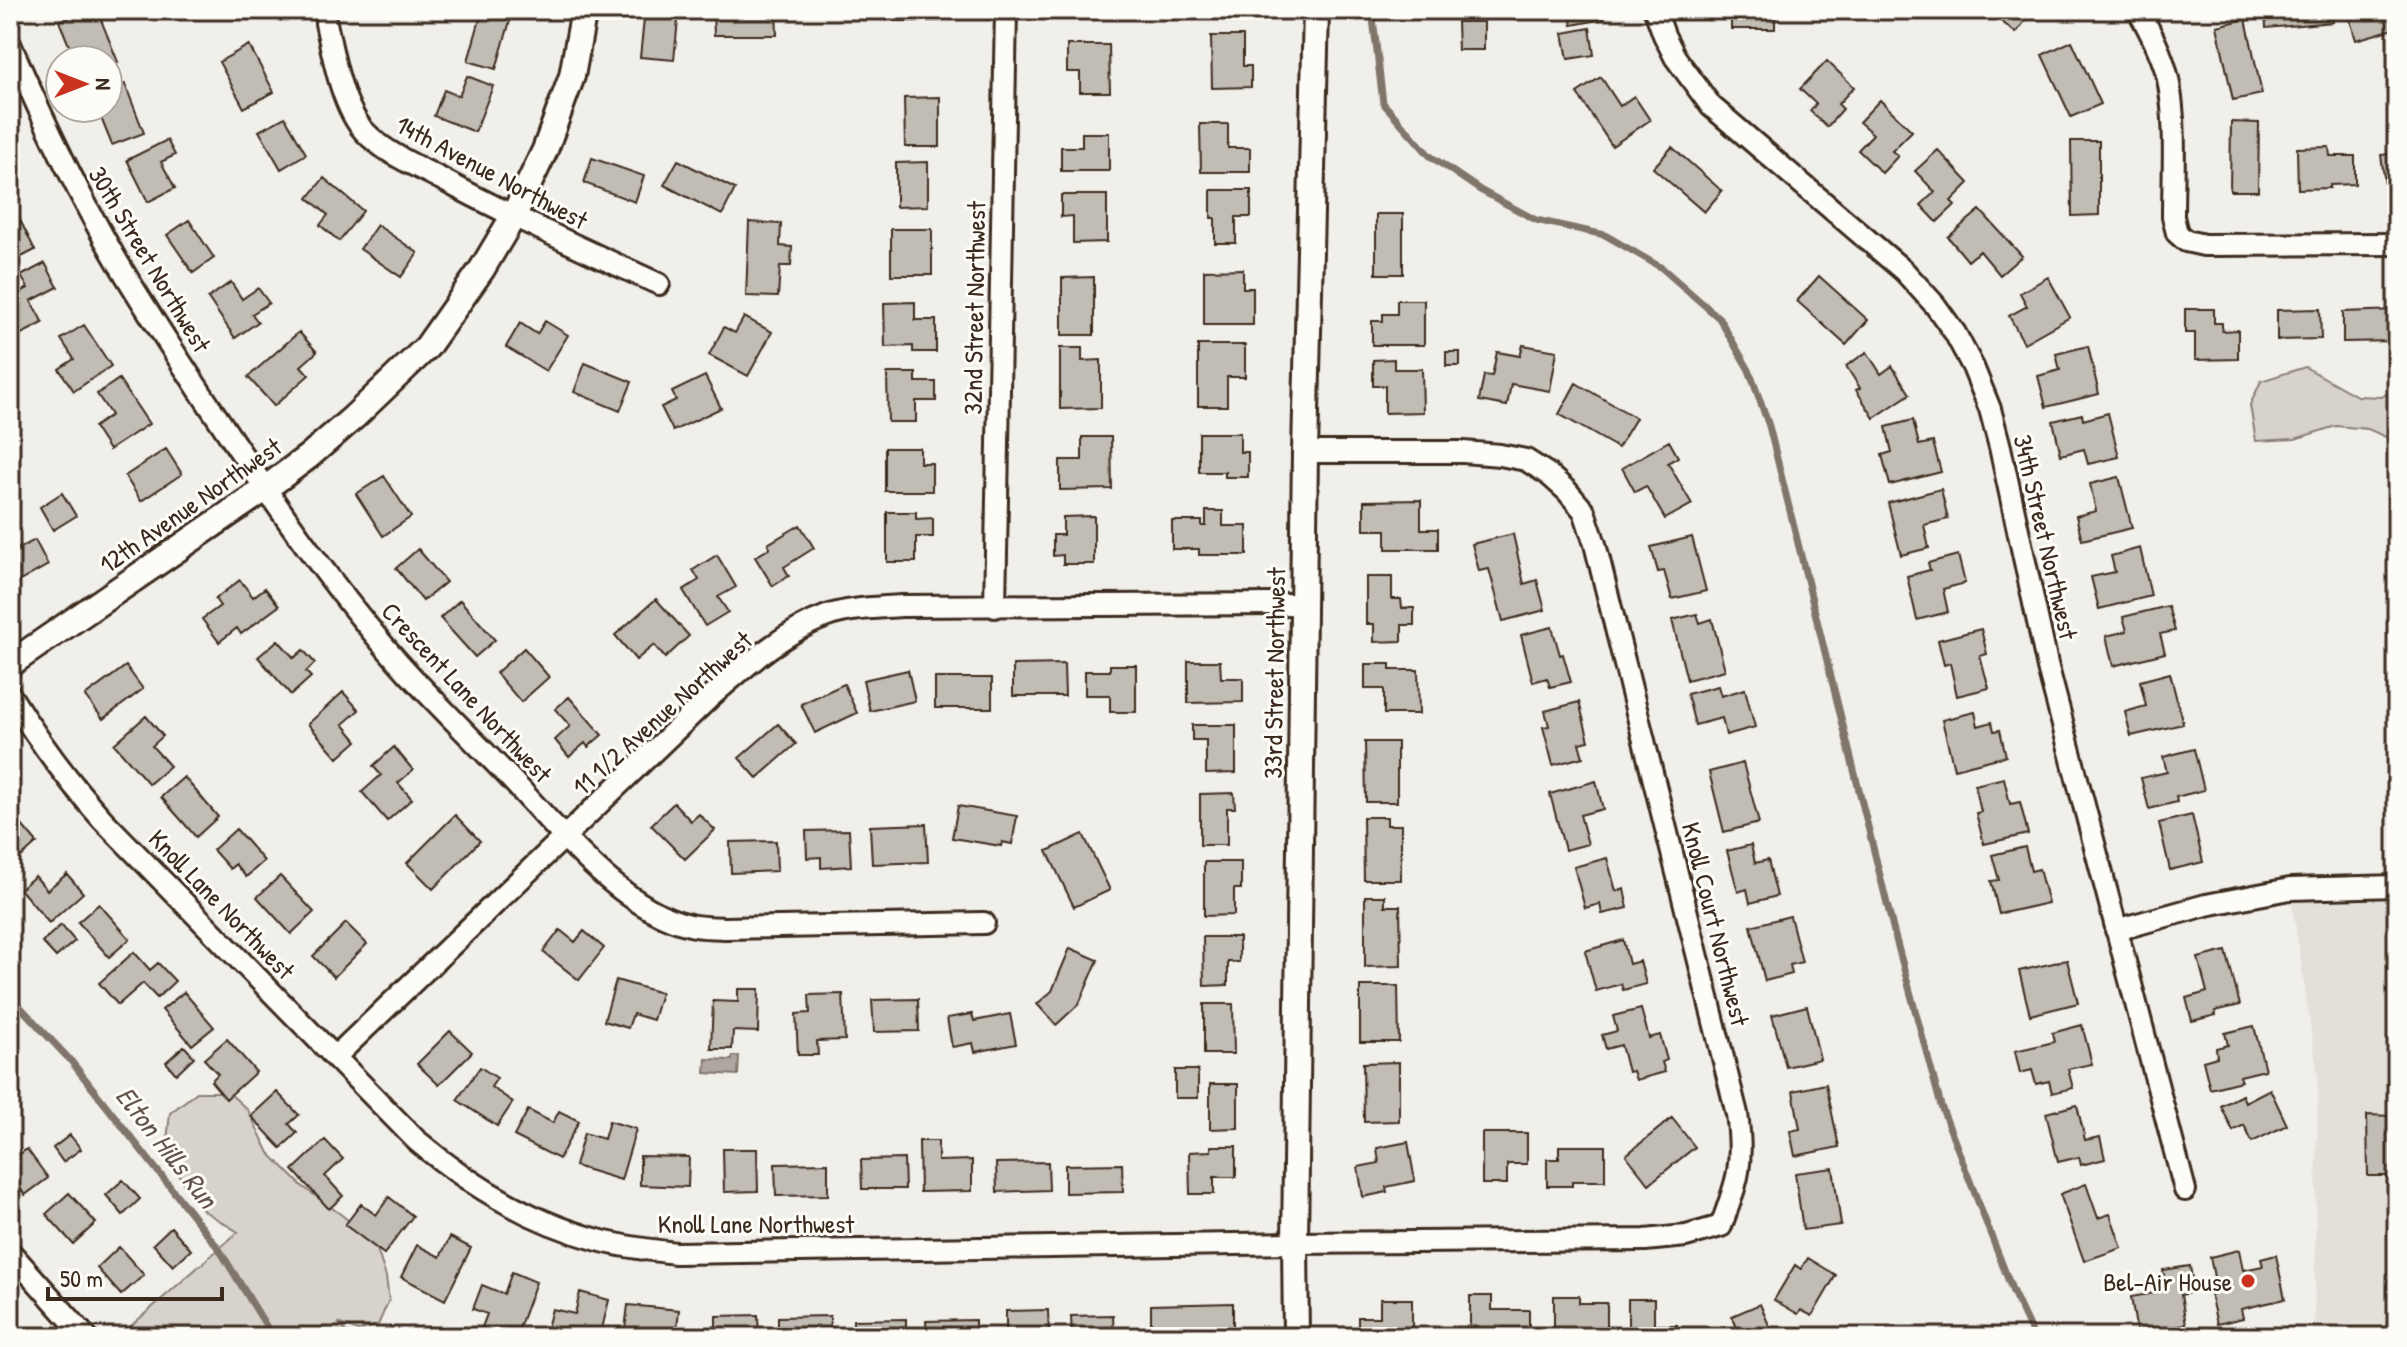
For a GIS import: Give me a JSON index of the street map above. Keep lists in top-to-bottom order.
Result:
{
  "streets": {
    "street": [
      "14th Avenue Northwest",
      "30th Street Northwest",
      "32nd Street Northwest",
      "12th Avenue Northwest",
      "34th Street Northwest",
      "33rd Street Northwest",
      "Crescent Lane Northwest",
      "11 1/2 Avenue Northwest",
      "Knoll Lane Northwest",
      "Knoll Court Northwest"
    ]
  },
  "crossings": [
    ["14th Avenue Northwest", "12th Avenue Northwest"],
    ["30th Street Northwest", "12th Avenue Northwest"],
    ["30th Street Northwest", "Crescent Lane Northwest"],
    ["32nd Street Northwest", "11 1/2 Avenue Northwest"],
    ["12th Avenue Northwest", "Crescent Lane Northwest"],
    ["33rd Street Northwest", "11 1/2 Avenue Northwest"],
    ["33rd Street Northwest", "Knoll Lane Northwest"],
    ["33rd Street Northwest", "Knoll Court Northwest"],
    ["Crescent Lane Northwest", "11 1/2 Avenue Northwest"],
    ["11 1/2 Avenue Northwest", "Knoll Lane Northwest"],
    ["Knoll Lane Northwest", "Knoll Court Northwest"]
  ],
  "water": ["Elton Hills Run"],
  "places": ["Bel-Air House"],
  "scale_bar": "50 m",
  "north": "right"
}
